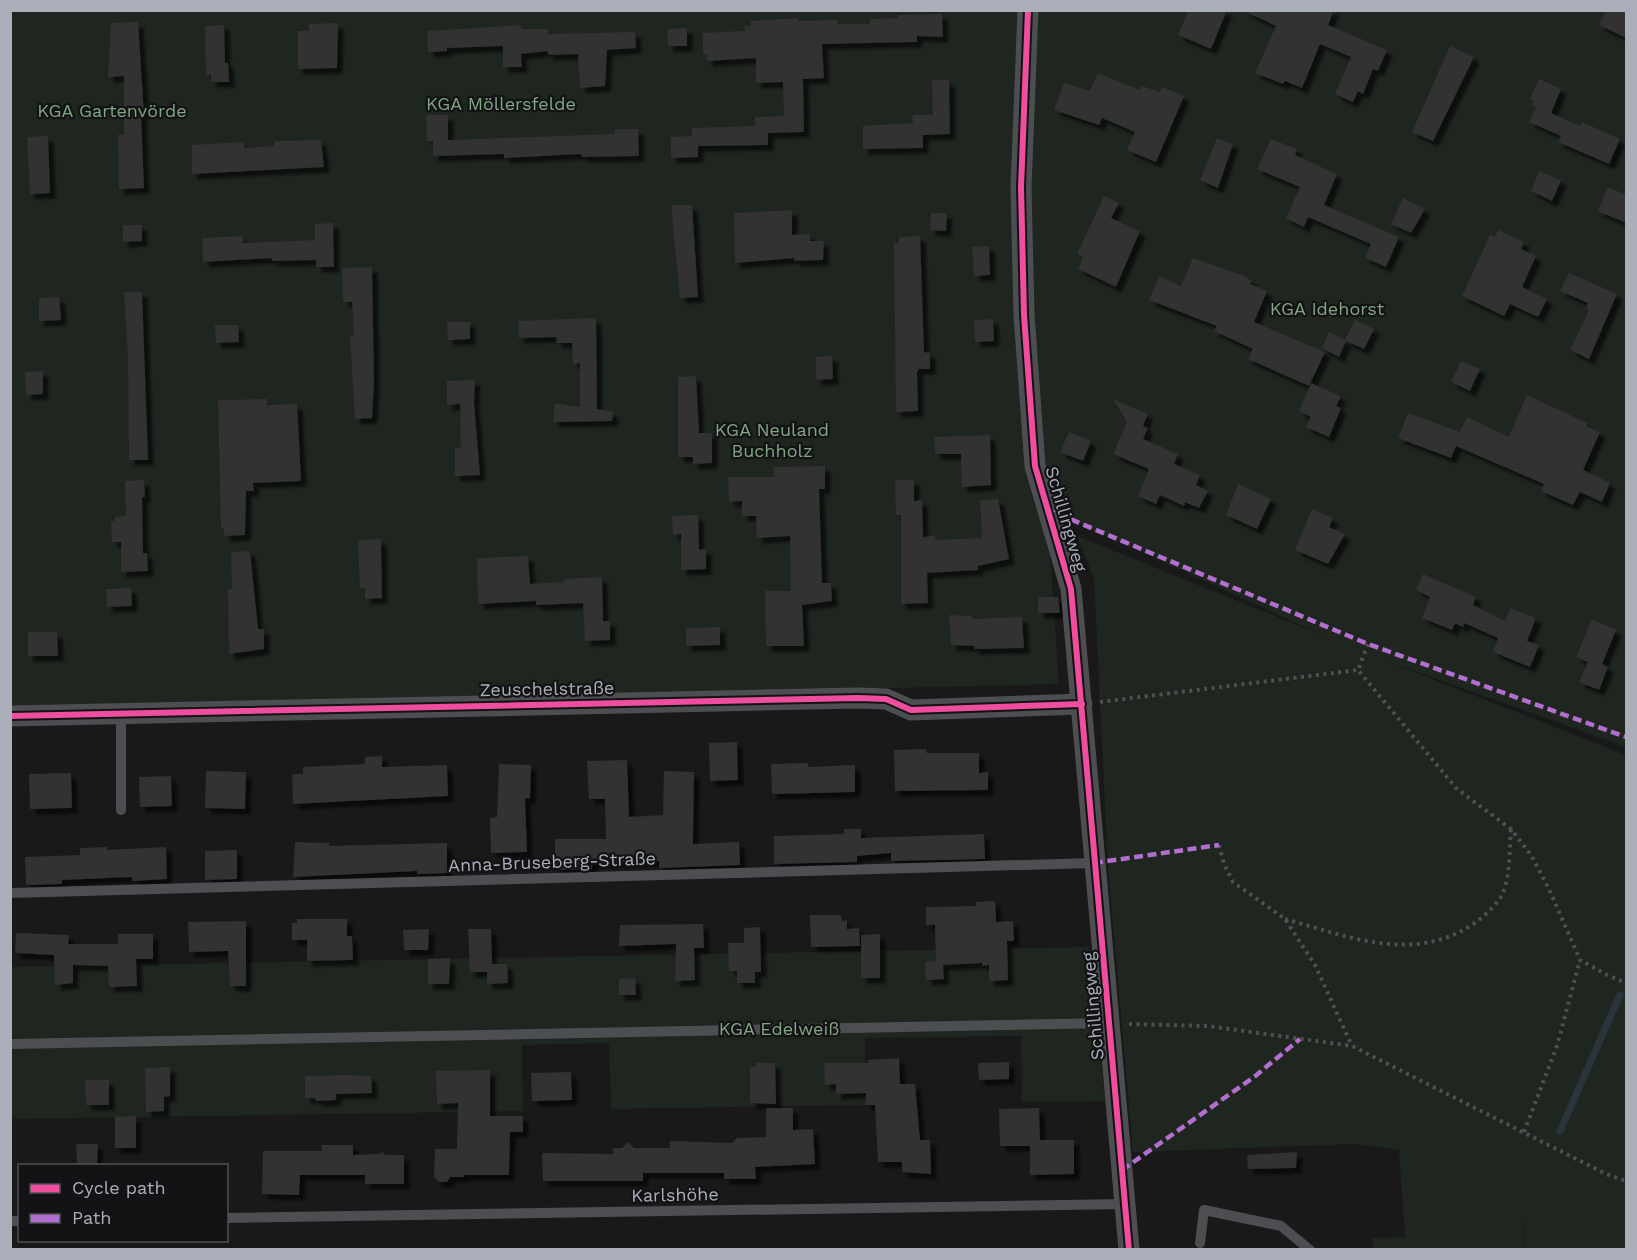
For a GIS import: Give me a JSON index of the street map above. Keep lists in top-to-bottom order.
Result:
{
  "streets": {
    "street": ["Schillingweg", "Zeuschelstraße"],
    "lane": ["Anna-Bruseberg-Straße", "Karlshöhe"]
  },
  "crossings": [
    ["Schillingweg", "Zeuschelstraße"],
    ["Schillingweg", "Anna-Bruseberg-Straße"],
    ["Schillingweg", "Karlshöhe"]
  ],
  "parks": [
    "KGA Möllersfelde",
    "KGA Gartenvörde",
    "KGA Idehorst",
    "KGA Neuland Buchholz",
    "KGA Edelweiß"
  ],
  "legend": ["Cycle path", "Path"]
}
